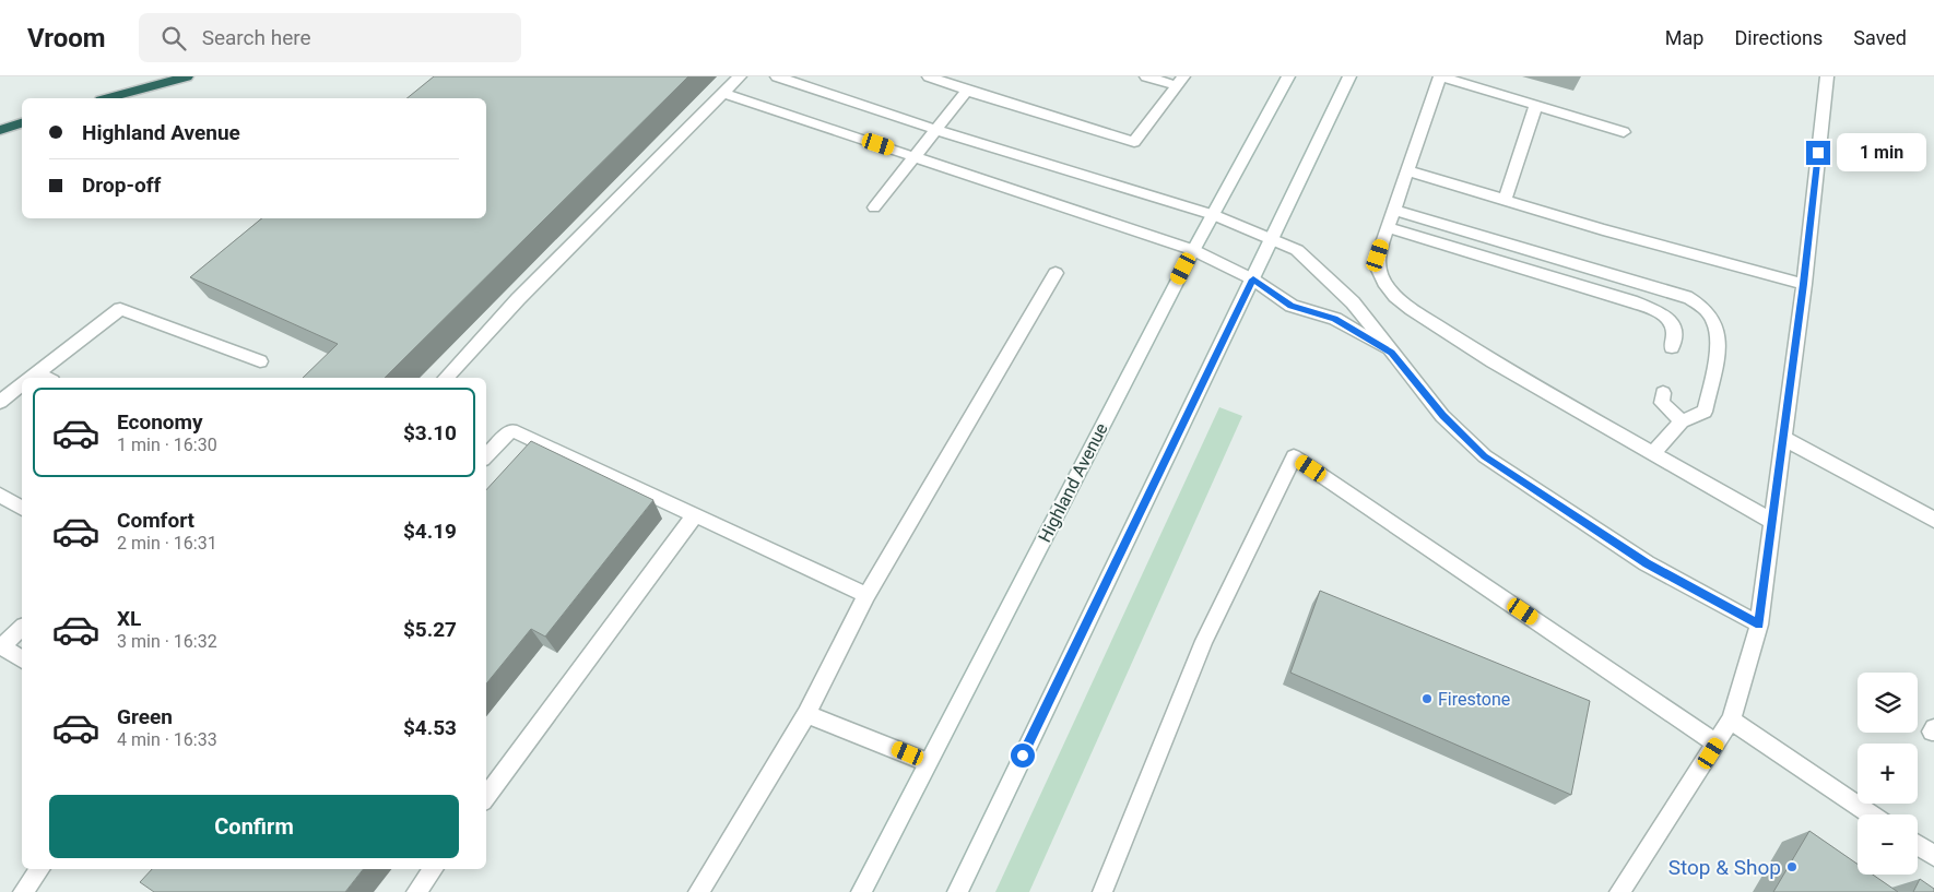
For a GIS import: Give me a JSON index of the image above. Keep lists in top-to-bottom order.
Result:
{
  "streets": {
    "main road": ["Highland Avenue"]
  },
  "places": ["Firestone", "Stop & Shop"],
  "page": {
    "header": "Vroom",
    "search": "Search here",
    "nav": ["Map", "Directions", "Saved"],
    "banner": ["Highland Avenue", "Drop-off"],
    "bubble": "1 min",
    "list": [
      {
        "name": "Economy",
        "note": "1 min · 16:30",
        "value": "$3.10"
      },
      {
        "name": "Comfort",
        "note": "2 min · 16:31",
        "value": "$4.19"
      },
      {
        "name": "XL",
        "note": "3 min · 16:32",
        "value": "$5.27"
      },
      {
        "name": "Green",
        "note": "4 min · 16:33",
        "value": "$4.53"
      }
    ],
    "map_buttons": ["+", "−"],
    "buttons": "Confirm"
  }
}
